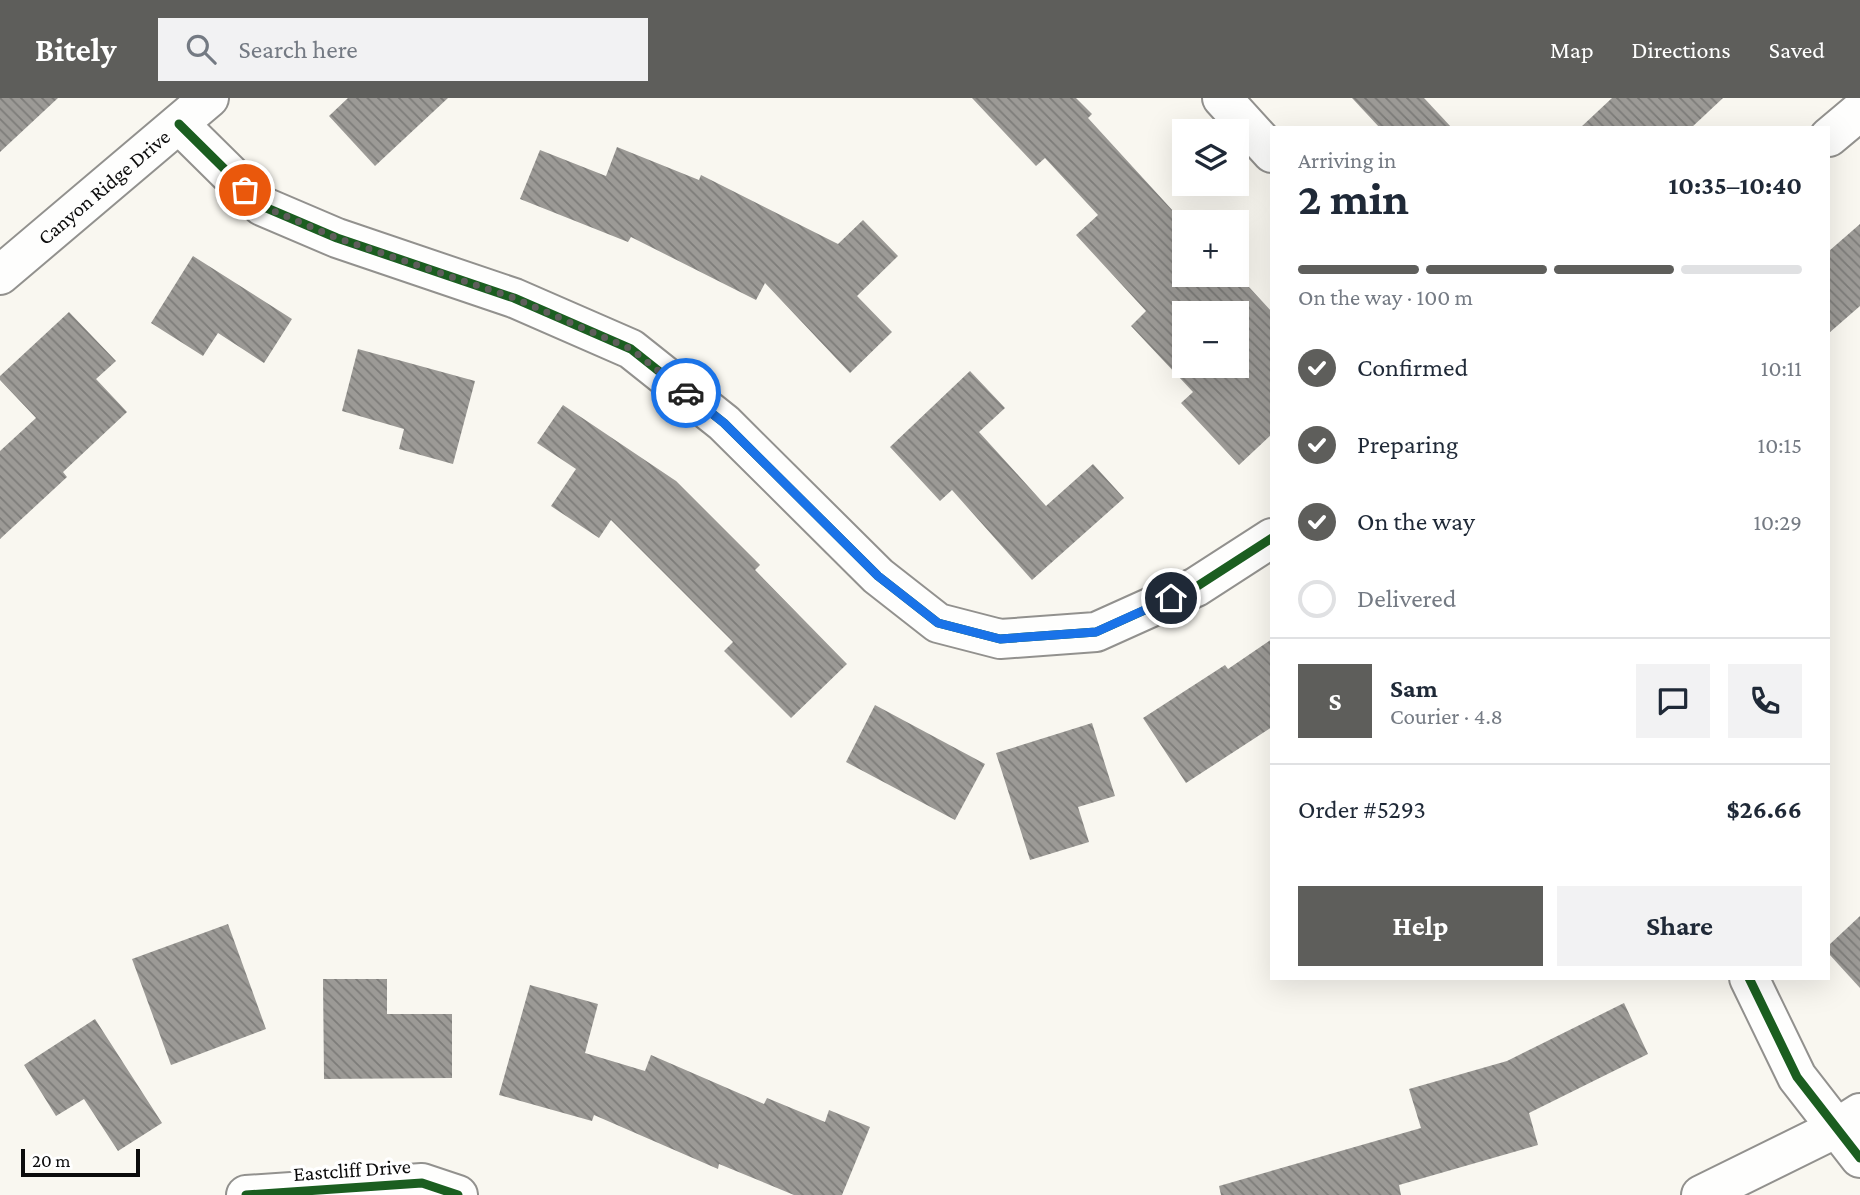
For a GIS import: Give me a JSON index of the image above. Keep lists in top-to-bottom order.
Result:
{
  "streets": {
    "street": ["Canyon Ridge Drive", "Eastcliff Drive"]
  },
  "scale_bar": "20 m",
  "page": {
    "header": "Bitely",
    "search": "Search here",
    "nav": ["Map", "Directions", "Saved"],
    "map_buttons": ["+", "−"],
    "heading": ["2 min", "Arriving in", "10:35–10:40"],
    "panel": [
      "Sam",
      "Courier · 4.8",
      "Order #5293",
      "$26.66"
    ],
    "bar": "On the way · 100 m",
    "list": [
      ["Confirmed", "10:11"],
      ["Preparing", "10:15"],
      ["On the way", "10:29"],
      "Delivered"
    ],
    "round": "S",
    "buttons": ["Help", "Share"],
    "scale": "20 m"
  }
}
